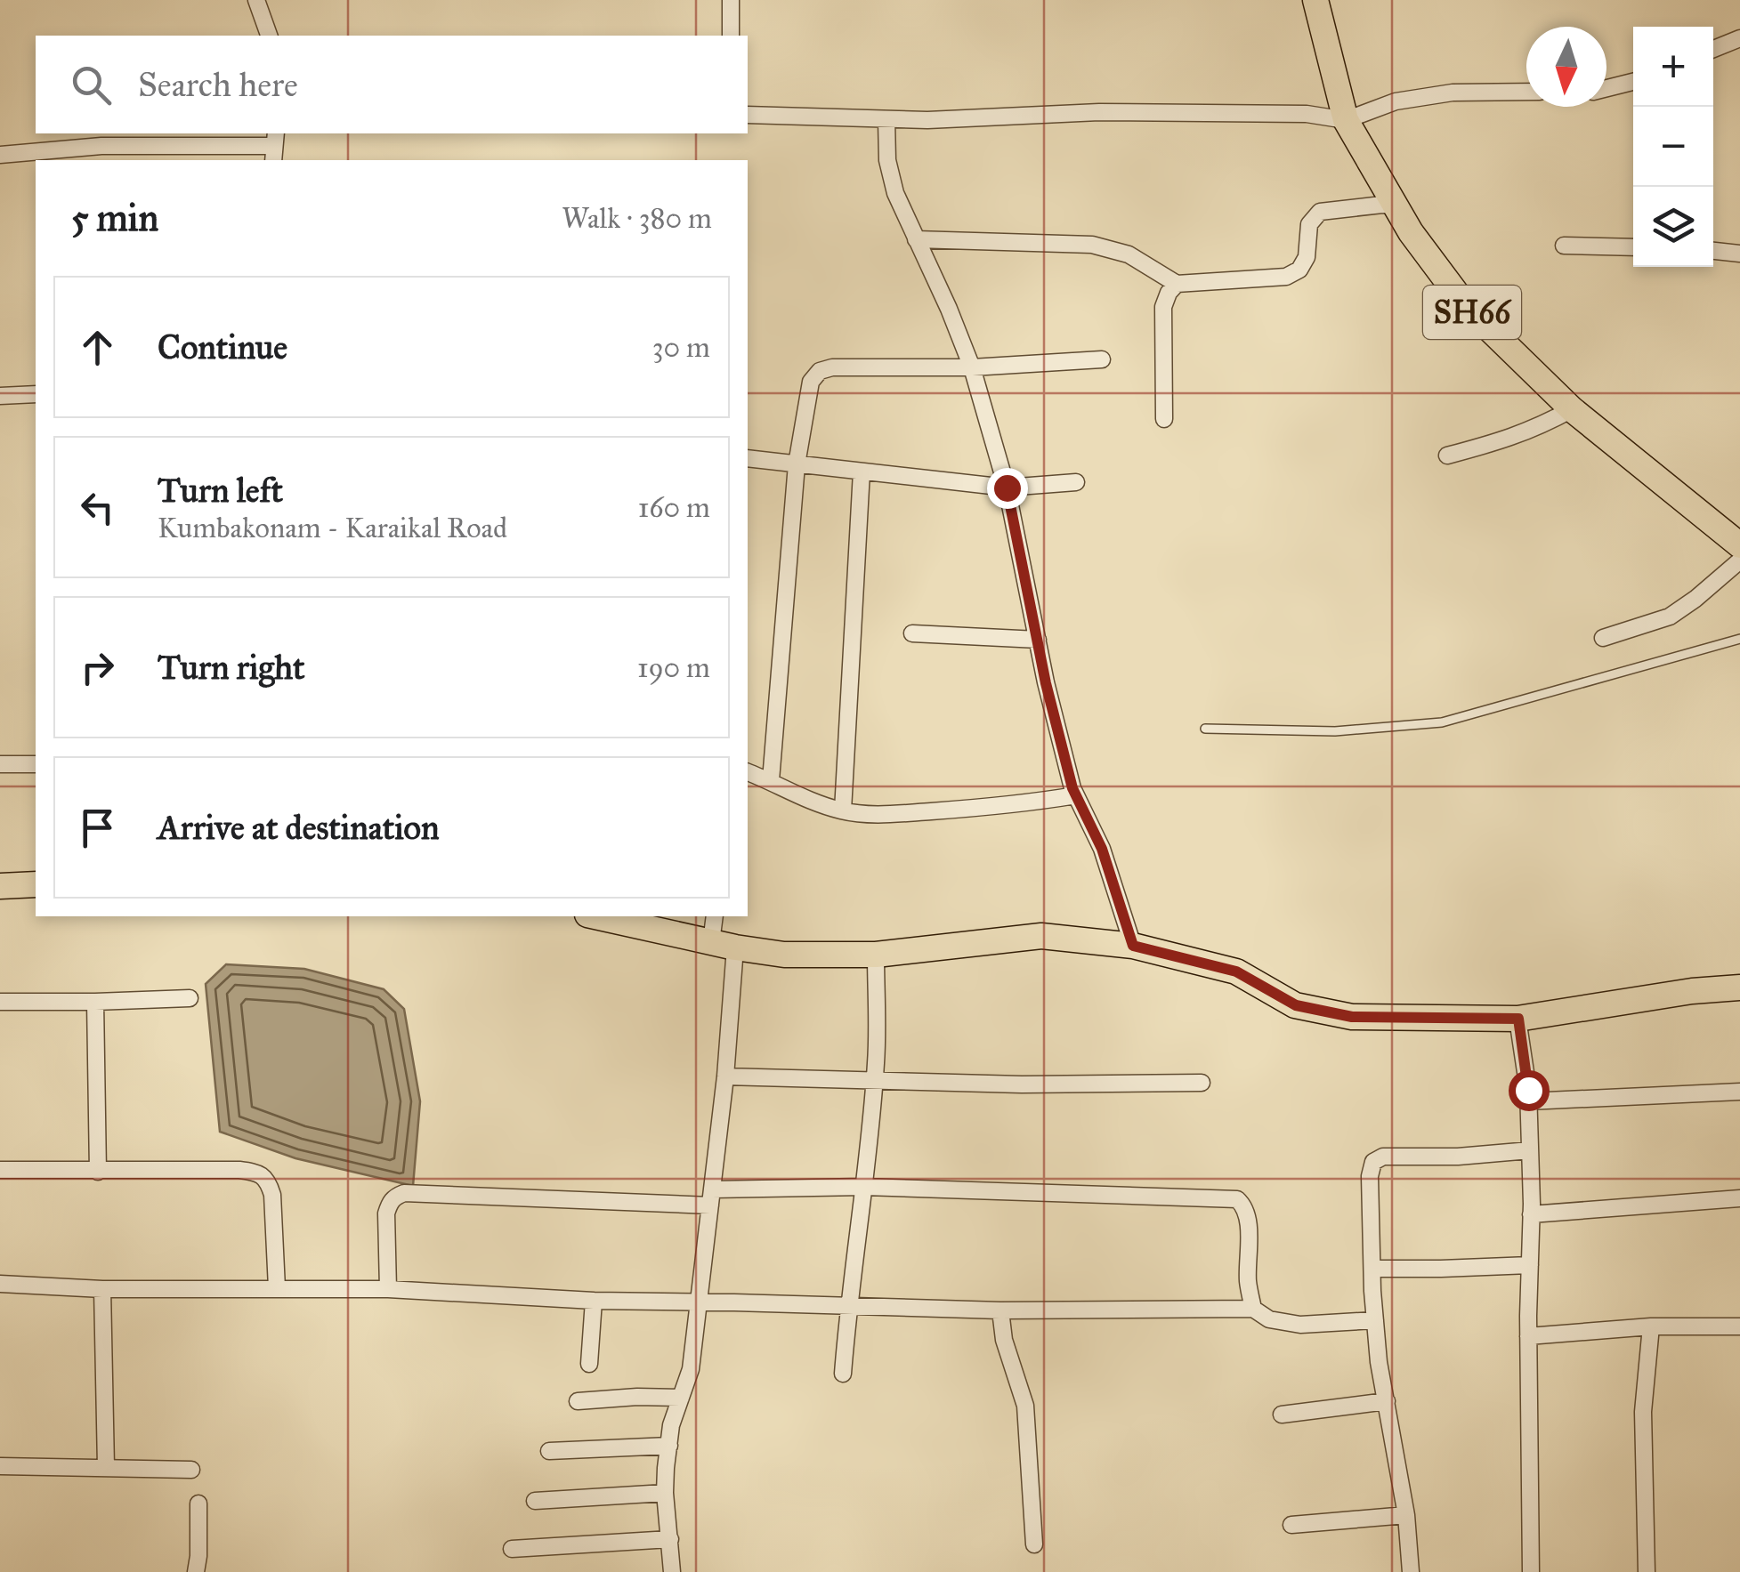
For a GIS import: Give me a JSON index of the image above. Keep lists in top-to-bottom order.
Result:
{
  "streets": {
    "main road": ["SH66"]
  },
  "north": "bottom",
  "page": {
    "map_buttons": ["+", "−"],
    "search": "Search here",
    "heading": ["5 min", "Walk · 380 m"],
    "list": [
      ["Continue", "30 m"],
      ["Turn left", "Kumbakonam - Karaikal Road", "160 m"],
      ["Turn right", "190 m"],
      "Arrive at destination"
    ]
  }
}
